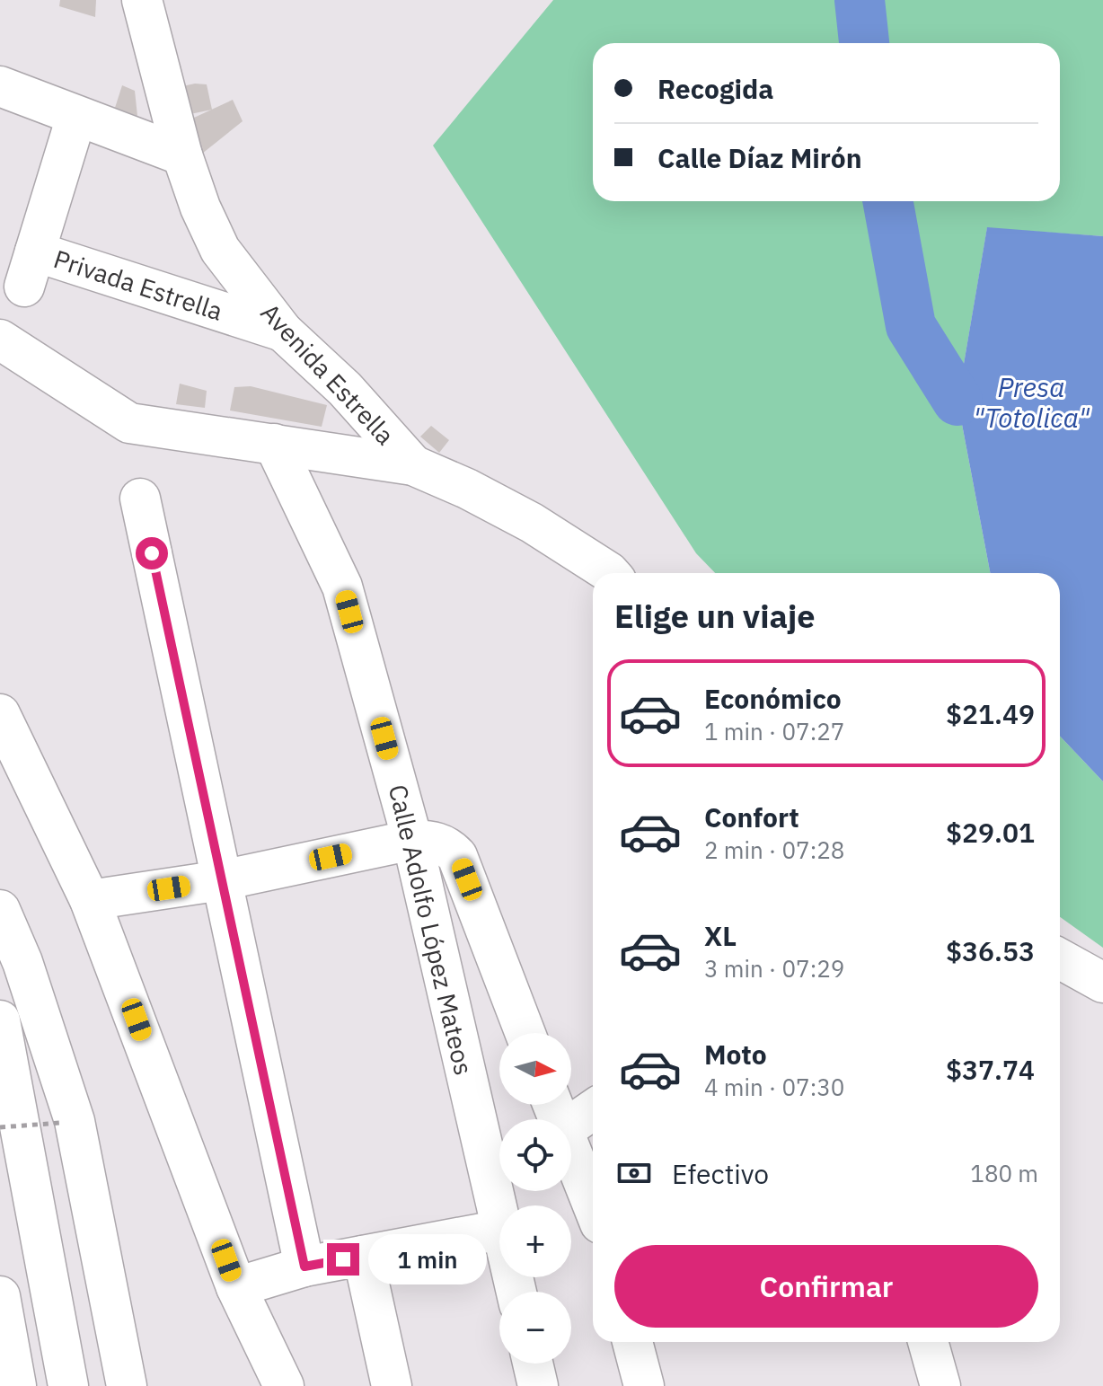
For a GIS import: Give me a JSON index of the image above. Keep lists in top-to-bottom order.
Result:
{
  "streets": {
    "main road": ["Privada Estrella", "Avenida Estrella", "Calle Adolfo López Mateos"]
  },
  "crossings": [
    ["Privada Estrella", "Avenida Estrella"]
  ],
  "water": ["Presa \"Totolica\""],
  "north": "right",
  "page": {
    "banner": ["Recogida", "Calle Díaz Mirón"],
    "heading": "Elige un viaje",
    "list": [
      {
        "name": "Económico",
        "note": "1 min · 07:27",
        "value": "$21.49"
      },
      {
        "name": "Confort",
        "note": "2 min · 07:28",
        "value": "$29.01"
      },
      {
        "name": "XL",
        "note": "3 min · 07:29",
        "value": "$36.53"
      },
      {
        "name": "Moto",
        "note": "4 min · 07:30",
        "value": "$37.74"
      }
    ],
    "map_buttons": ["+", "−"],
    "pay": ["Efectivo", "180 m"],
    "buttons": "Confirmar",
    "bubble": "1 min"
  }
}
